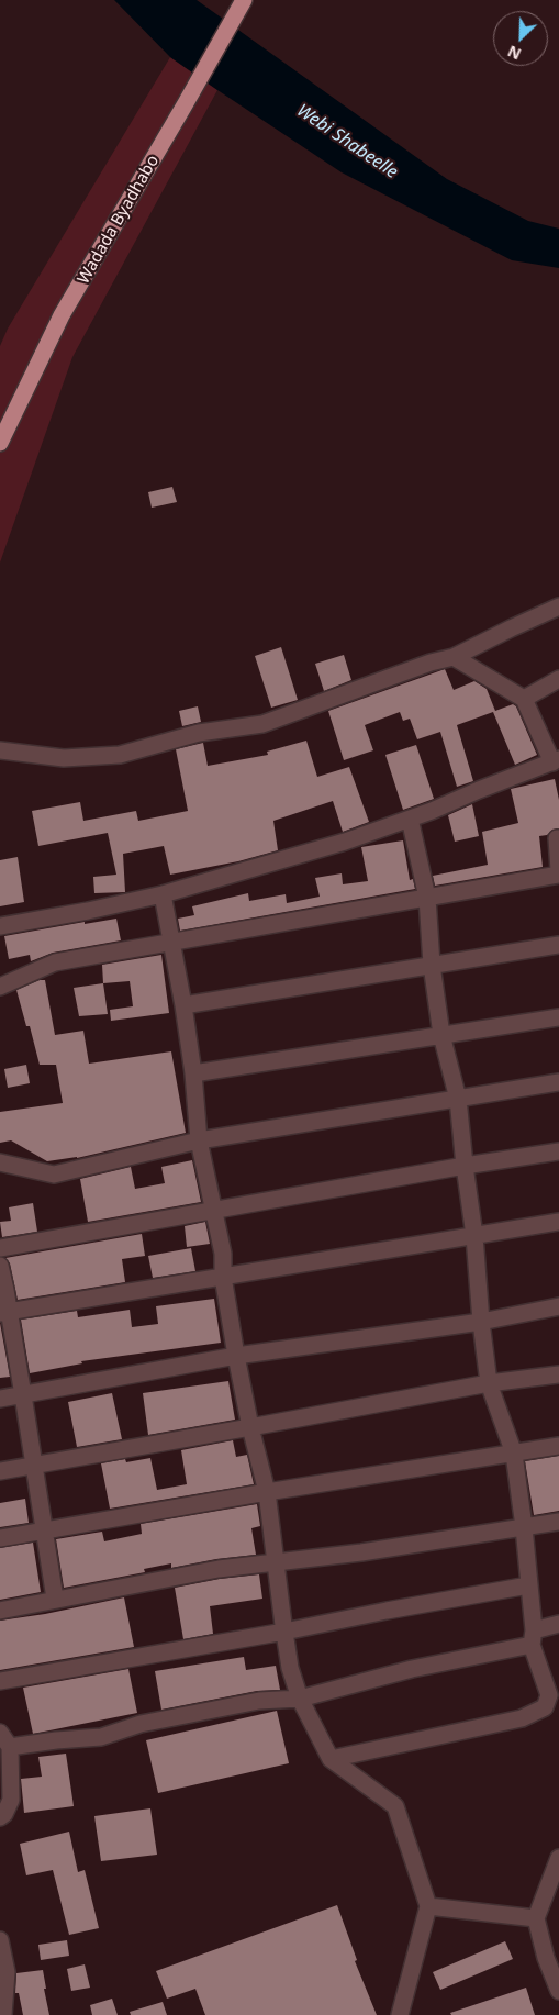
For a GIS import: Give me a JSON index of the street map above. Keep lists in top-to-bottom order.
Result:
{
  "streets": {
    "main road": ["Wadada Byadhabo"]
  },
  "water": ["Webi Shabeelle"],
  "north": "bottom left"
}
